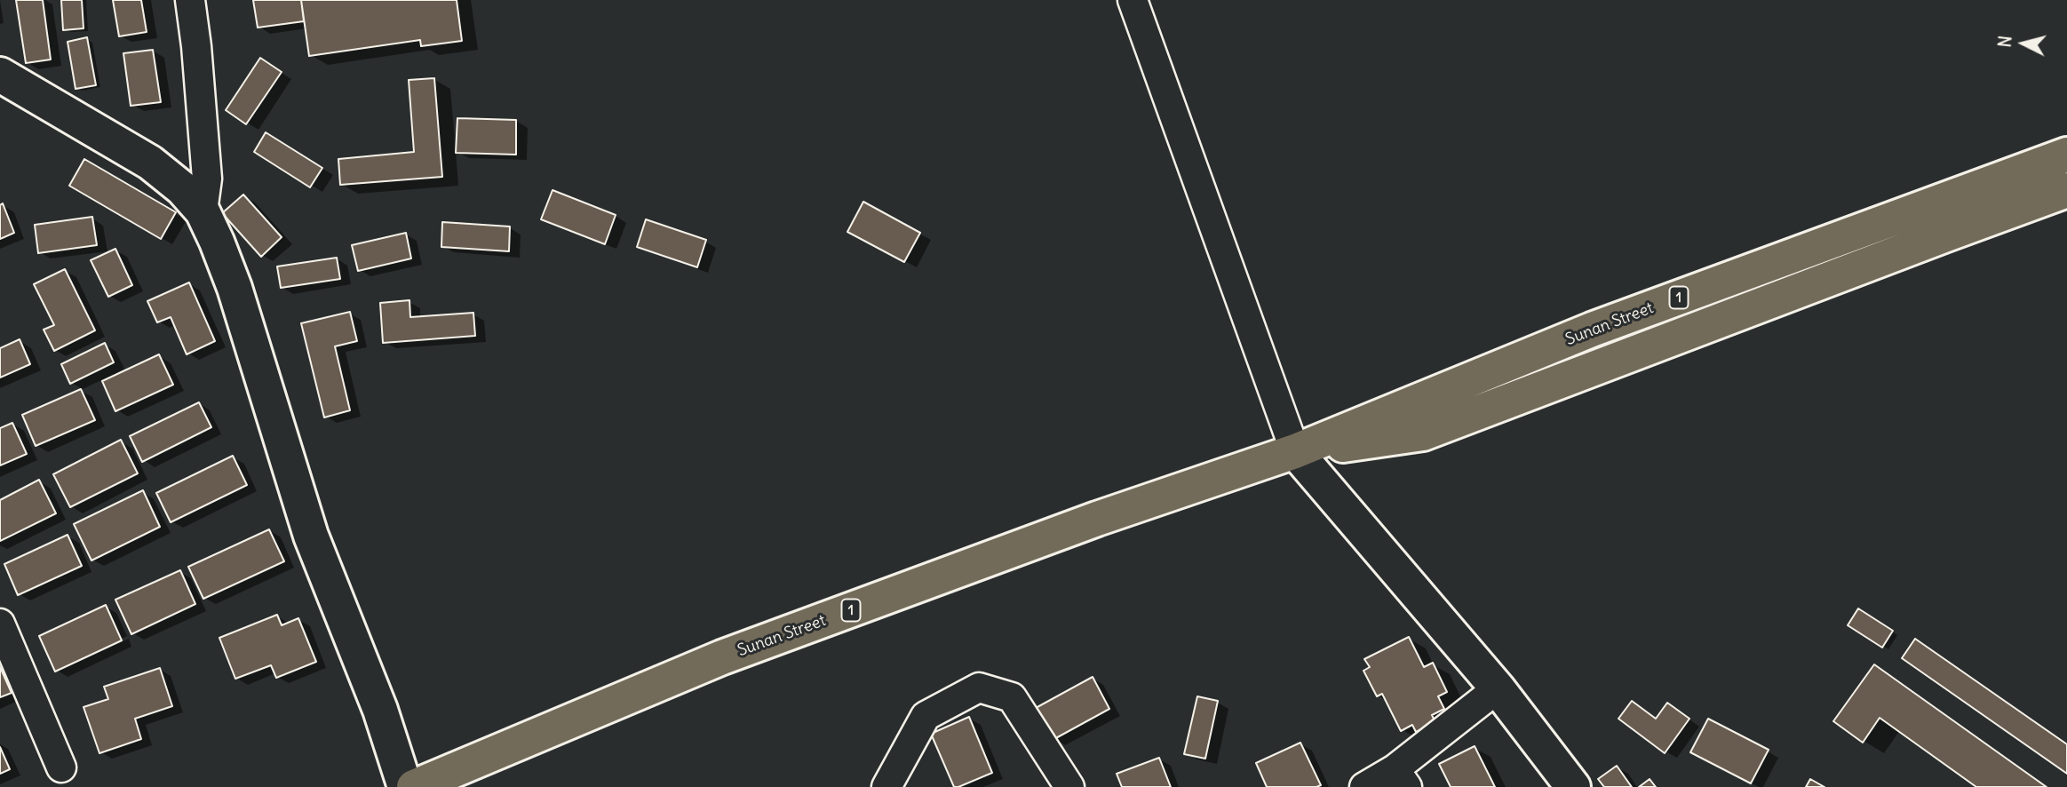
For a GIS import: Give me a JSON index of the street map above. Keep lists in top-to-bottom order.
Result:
{
  "streets": {
    "main road": ["1", "Sunan Street"]
  },
  "north": "left"
}
